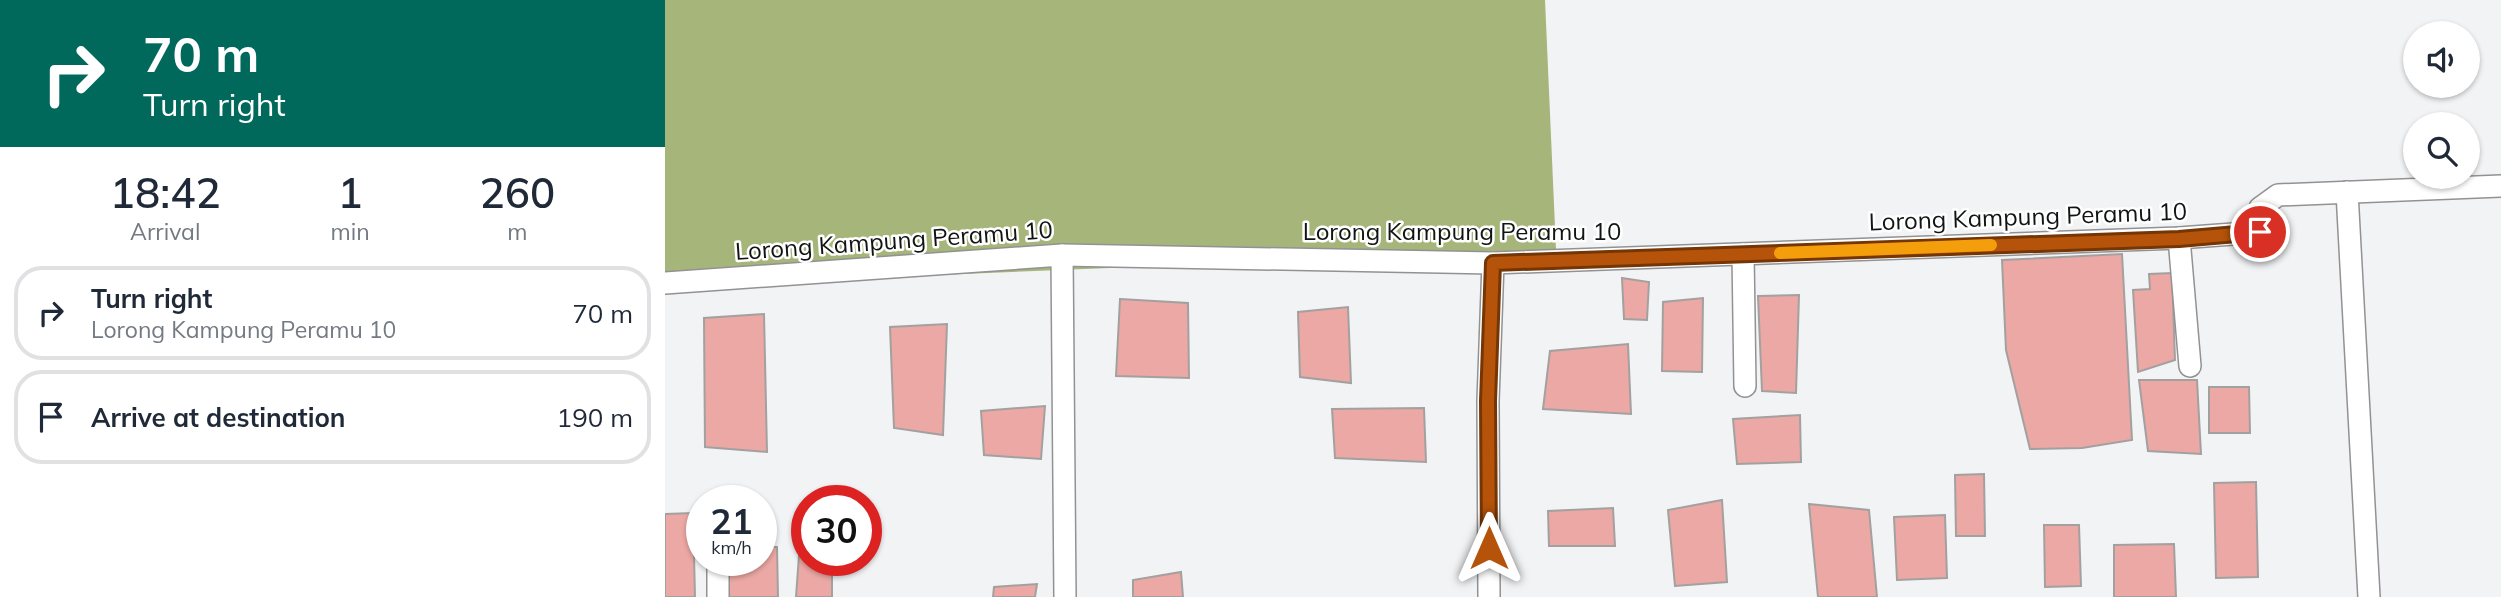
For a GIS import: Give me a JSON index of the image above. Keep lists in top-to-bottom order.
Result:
{
  "streets": {
    "street": ["Lorong Kampung Peramu 10"]
  },
  "page": {
    "turn": ["70 m", "Turn right"],
    "eta": [
      "18:42",
      "Arrival",
      "1",
      "min",
      "260",
      "m"
    ],
    "list": [
      {
        "name": "Turn right",
        "note": "Lorong Kampung Peramu 10",
        "value": "70 m"
      },
      {
        "name": "Arrive at destination",
        "value": "190 m"
      }
    ],
    "speed": "21 km/h",
    "limit": "30"
  }
}
